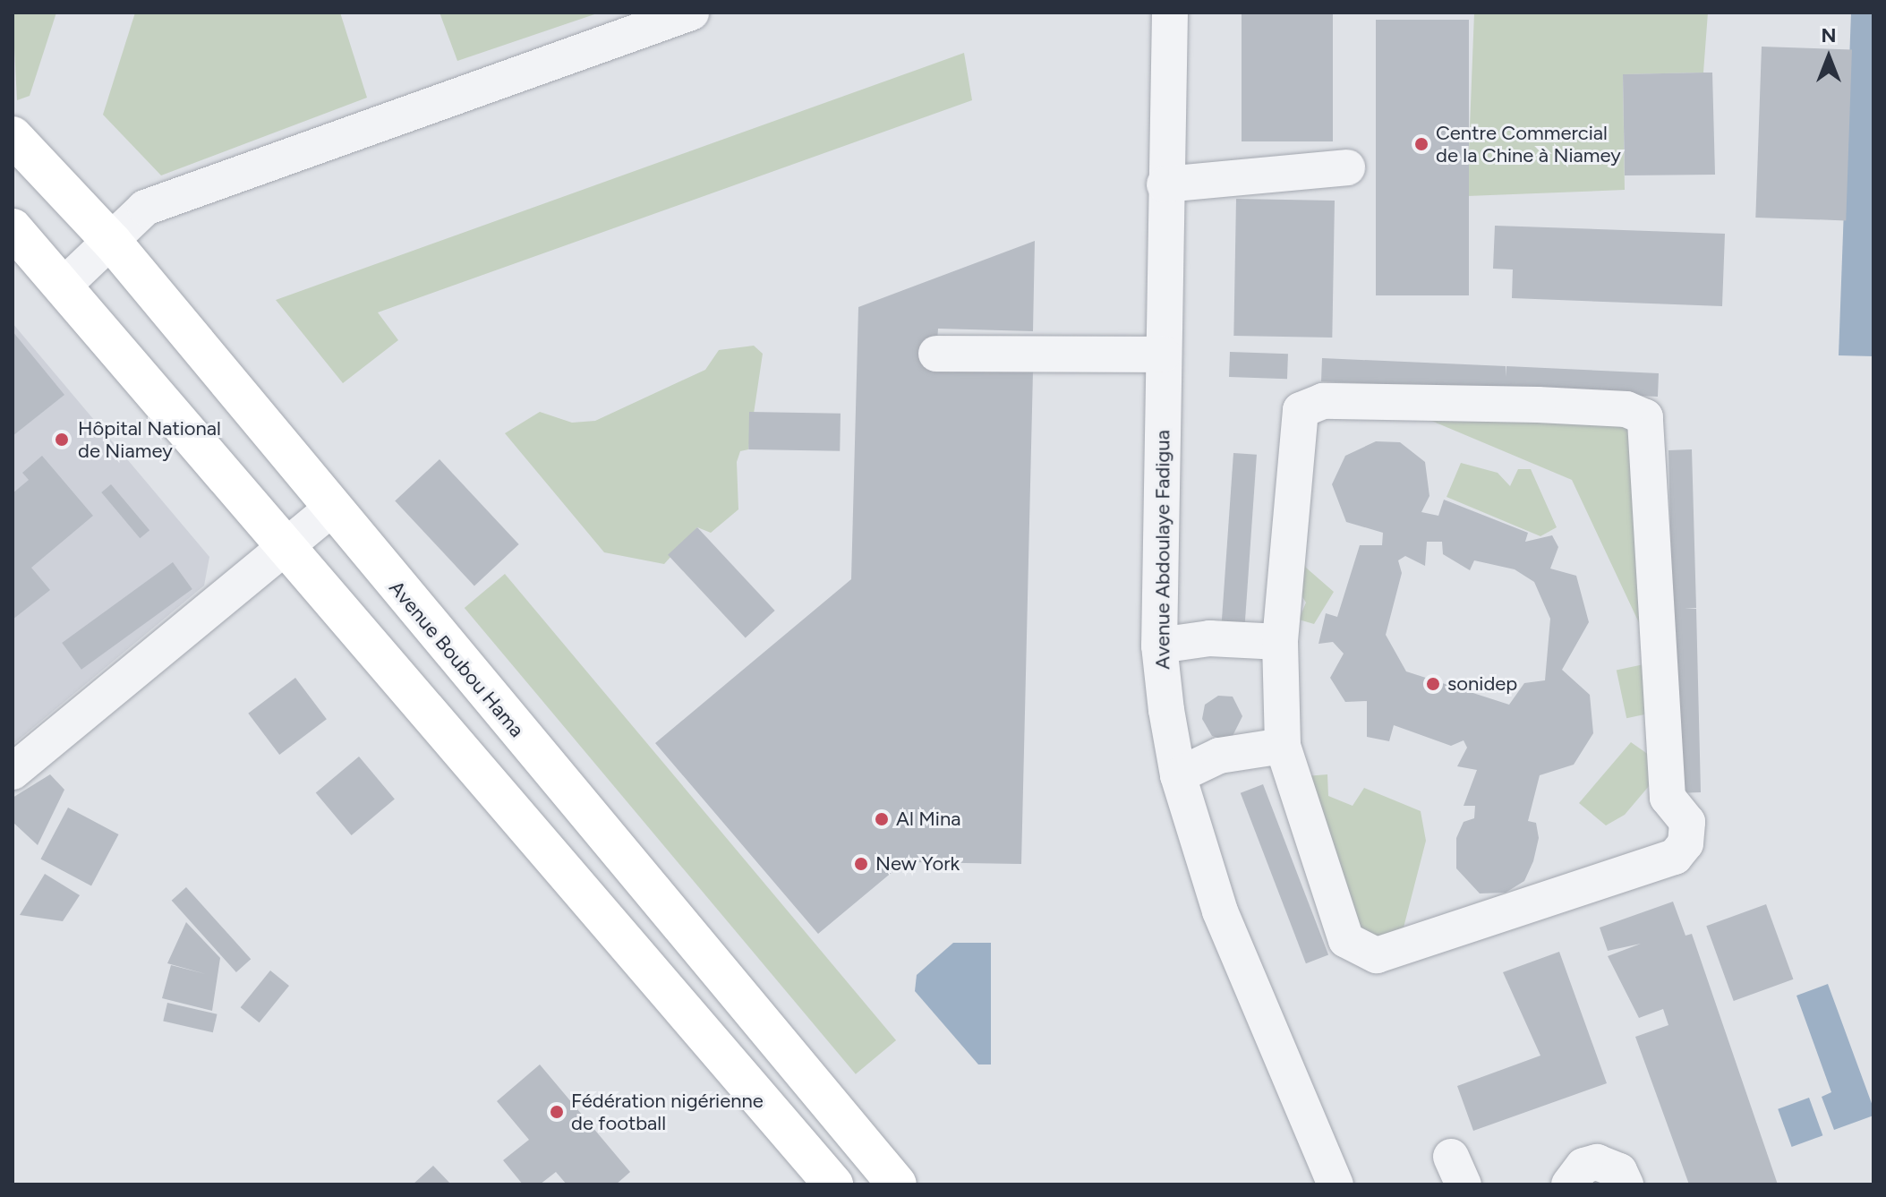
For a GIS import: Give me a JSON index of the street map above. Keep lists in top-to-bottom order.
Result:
{
  "streets": {
    "main road": ["Avenue Boubou Hama"],
    "street": ["Avenue Abdoulaye Fadigua"]
  },
  "places": [
    "Centre Commercial de la Chine à Niamey",
    "Hôpital National de Niamey",
    "sonidep",
    "Al Mina",
    "New York",
    "Fédération nigérienne de football"
  ],
  "north": "top"
}
